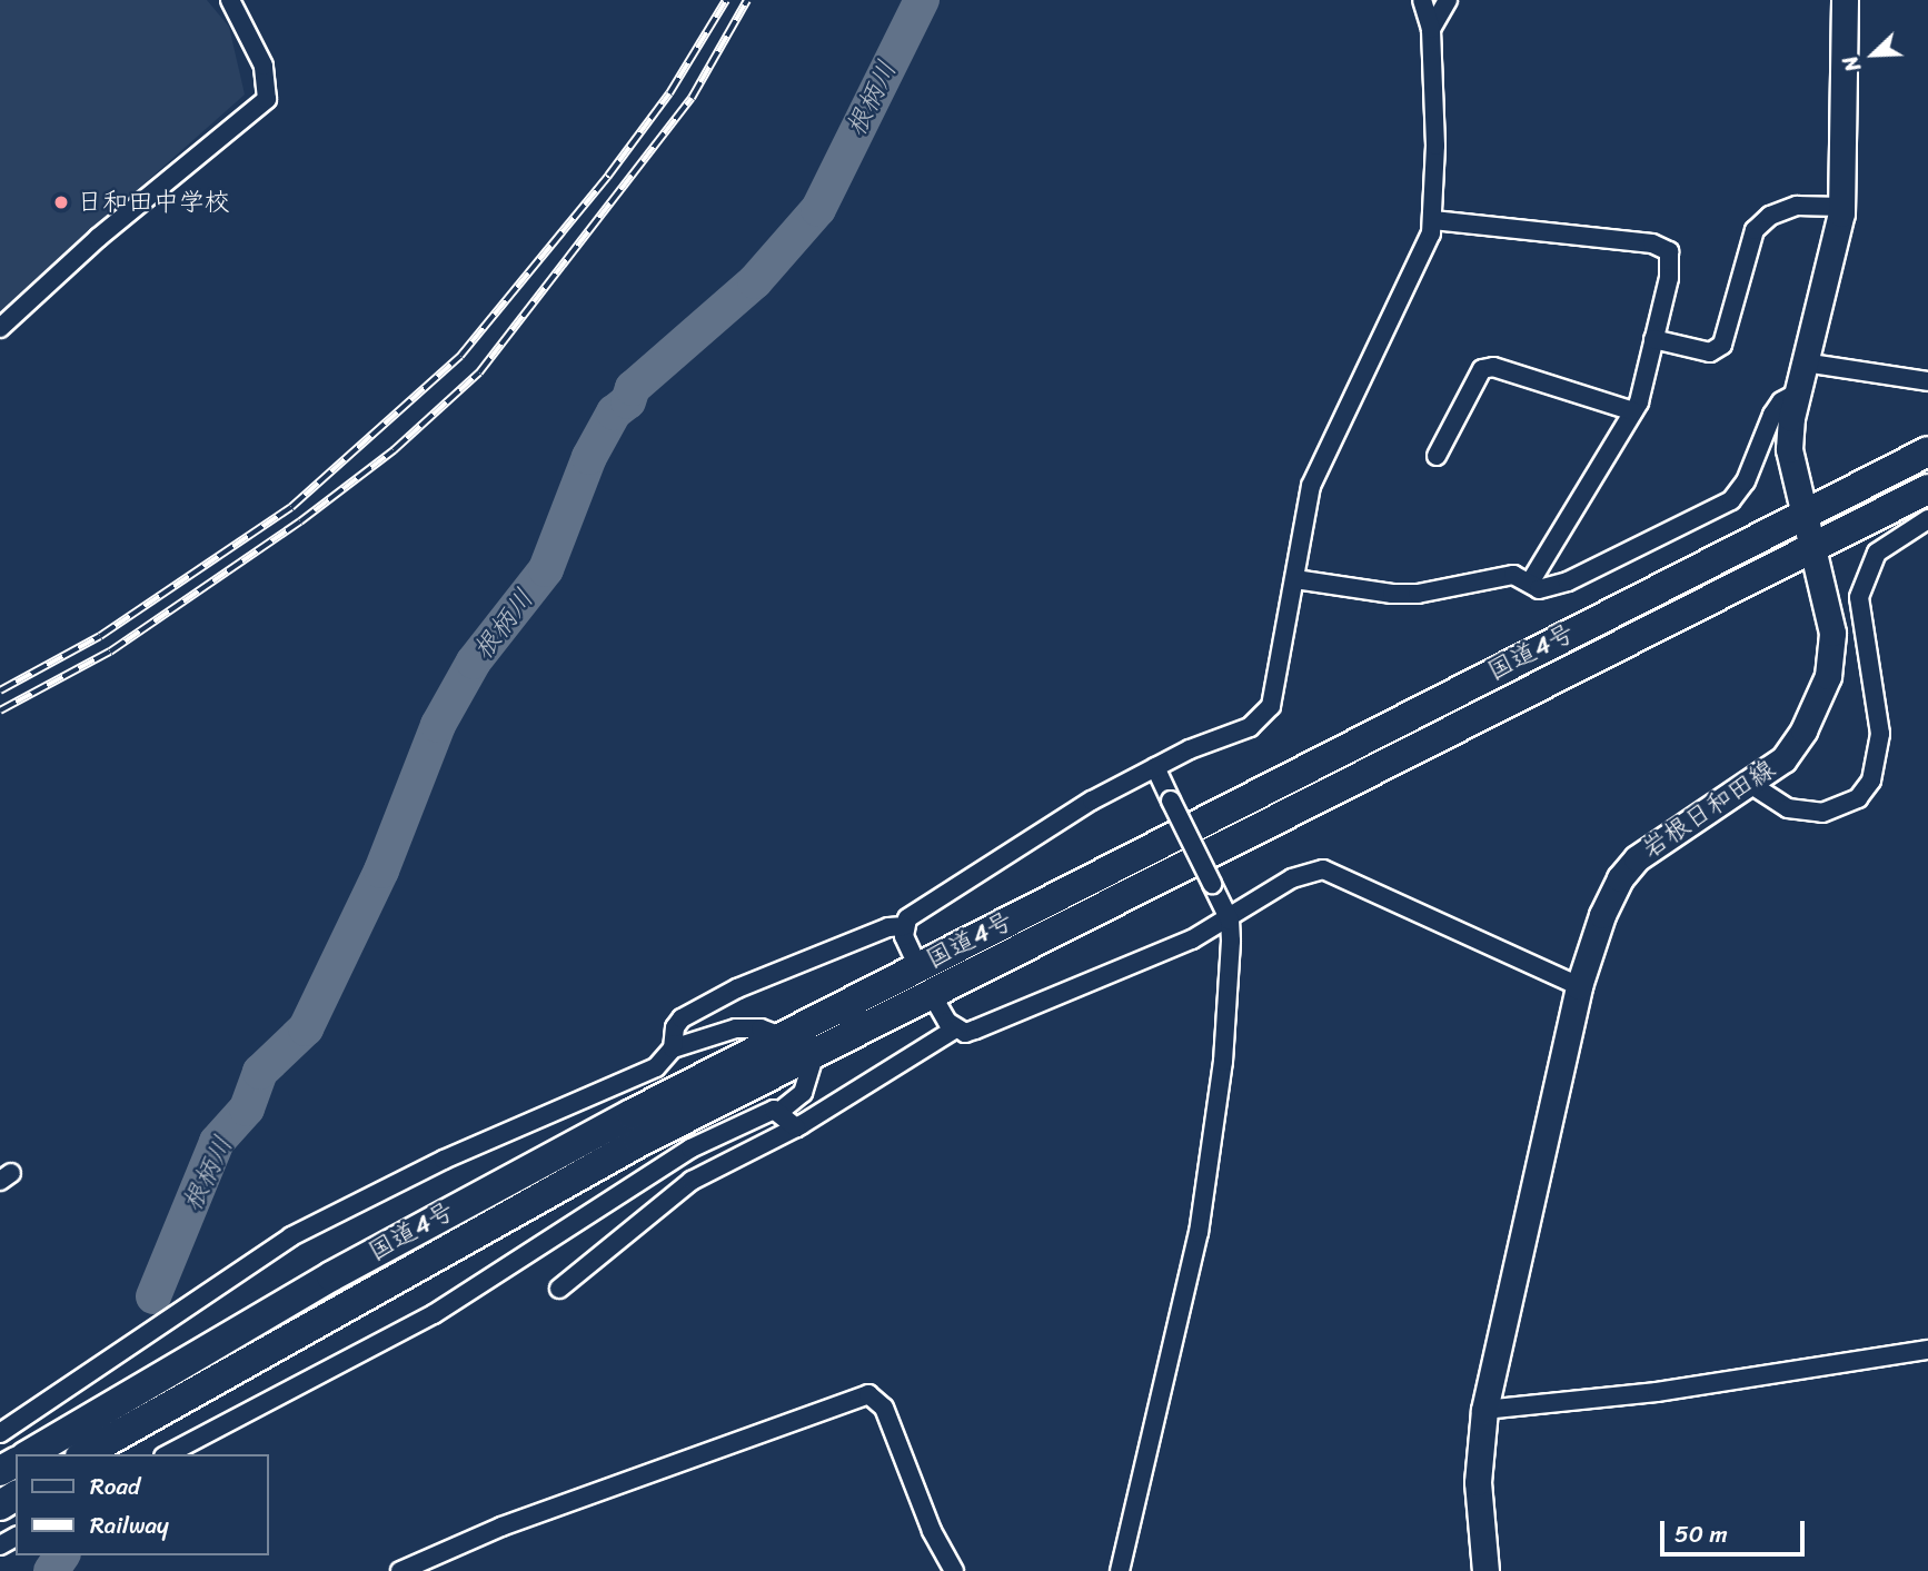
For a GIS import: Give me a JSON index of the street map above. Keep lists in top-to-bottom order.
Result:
{
  "streets": {
    "highway": ["国道4号"],
    "main road": ["岩根日和田線"]
  },
  "crossings": [
    ["国道4号", "岩根日和田線"]
  ],
  "water": ["根柄川"],
  "places": ["日和田中学校"],
  "legend": ["Road", "Railway"],
  "scale_bar": "50 m",
  "north": "bottom left"
}
